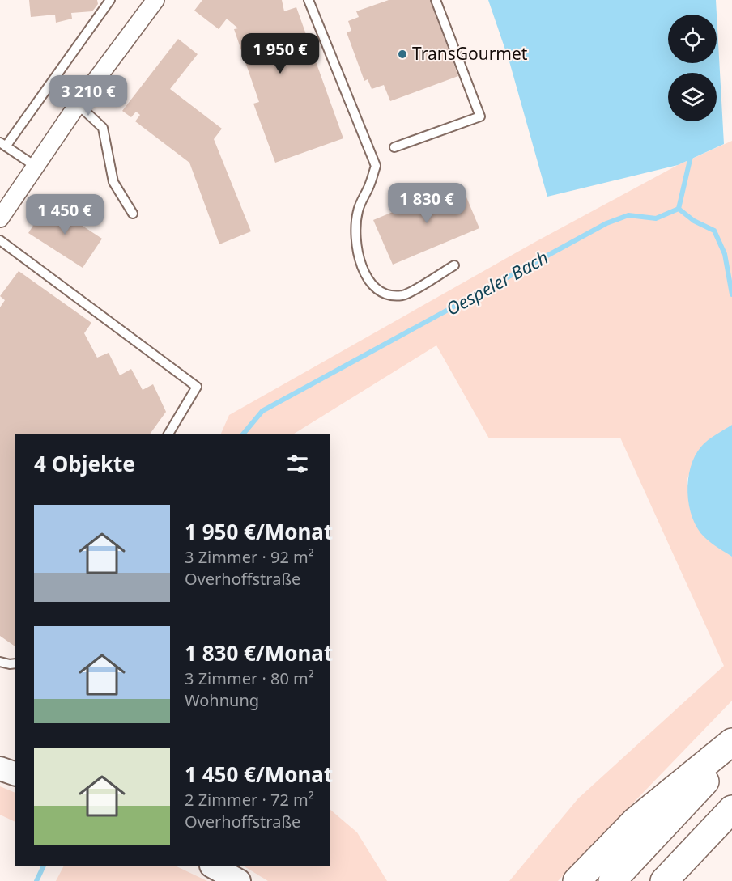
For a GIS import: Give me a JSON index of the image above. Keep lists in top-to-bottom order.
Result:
{
  "water": ["Oespeler Bach"],
  "places": ["TransGourmet"],
  "page": {
    "price": [
      "1 950 €",
      "3 210 €",
      "1 830 €",
      "1 450 €"
    ],
    "heading": "4 Objekte",
    "list": [
      {
        "name": "1 950 €/Monat",
        "note": "3 Zimmer · 92 m² · Overhoffstraße"
      },
      {
        "name": "1 830 €/Monat",
        "note": "3 Zimmer · 80 m² · Wohnung"
      },
      {
        "name": "1 450 €/Monat",
        "note": "2 Zimmer · 72 m² · Overhoffstraße"
      }
    ]
  }
}
